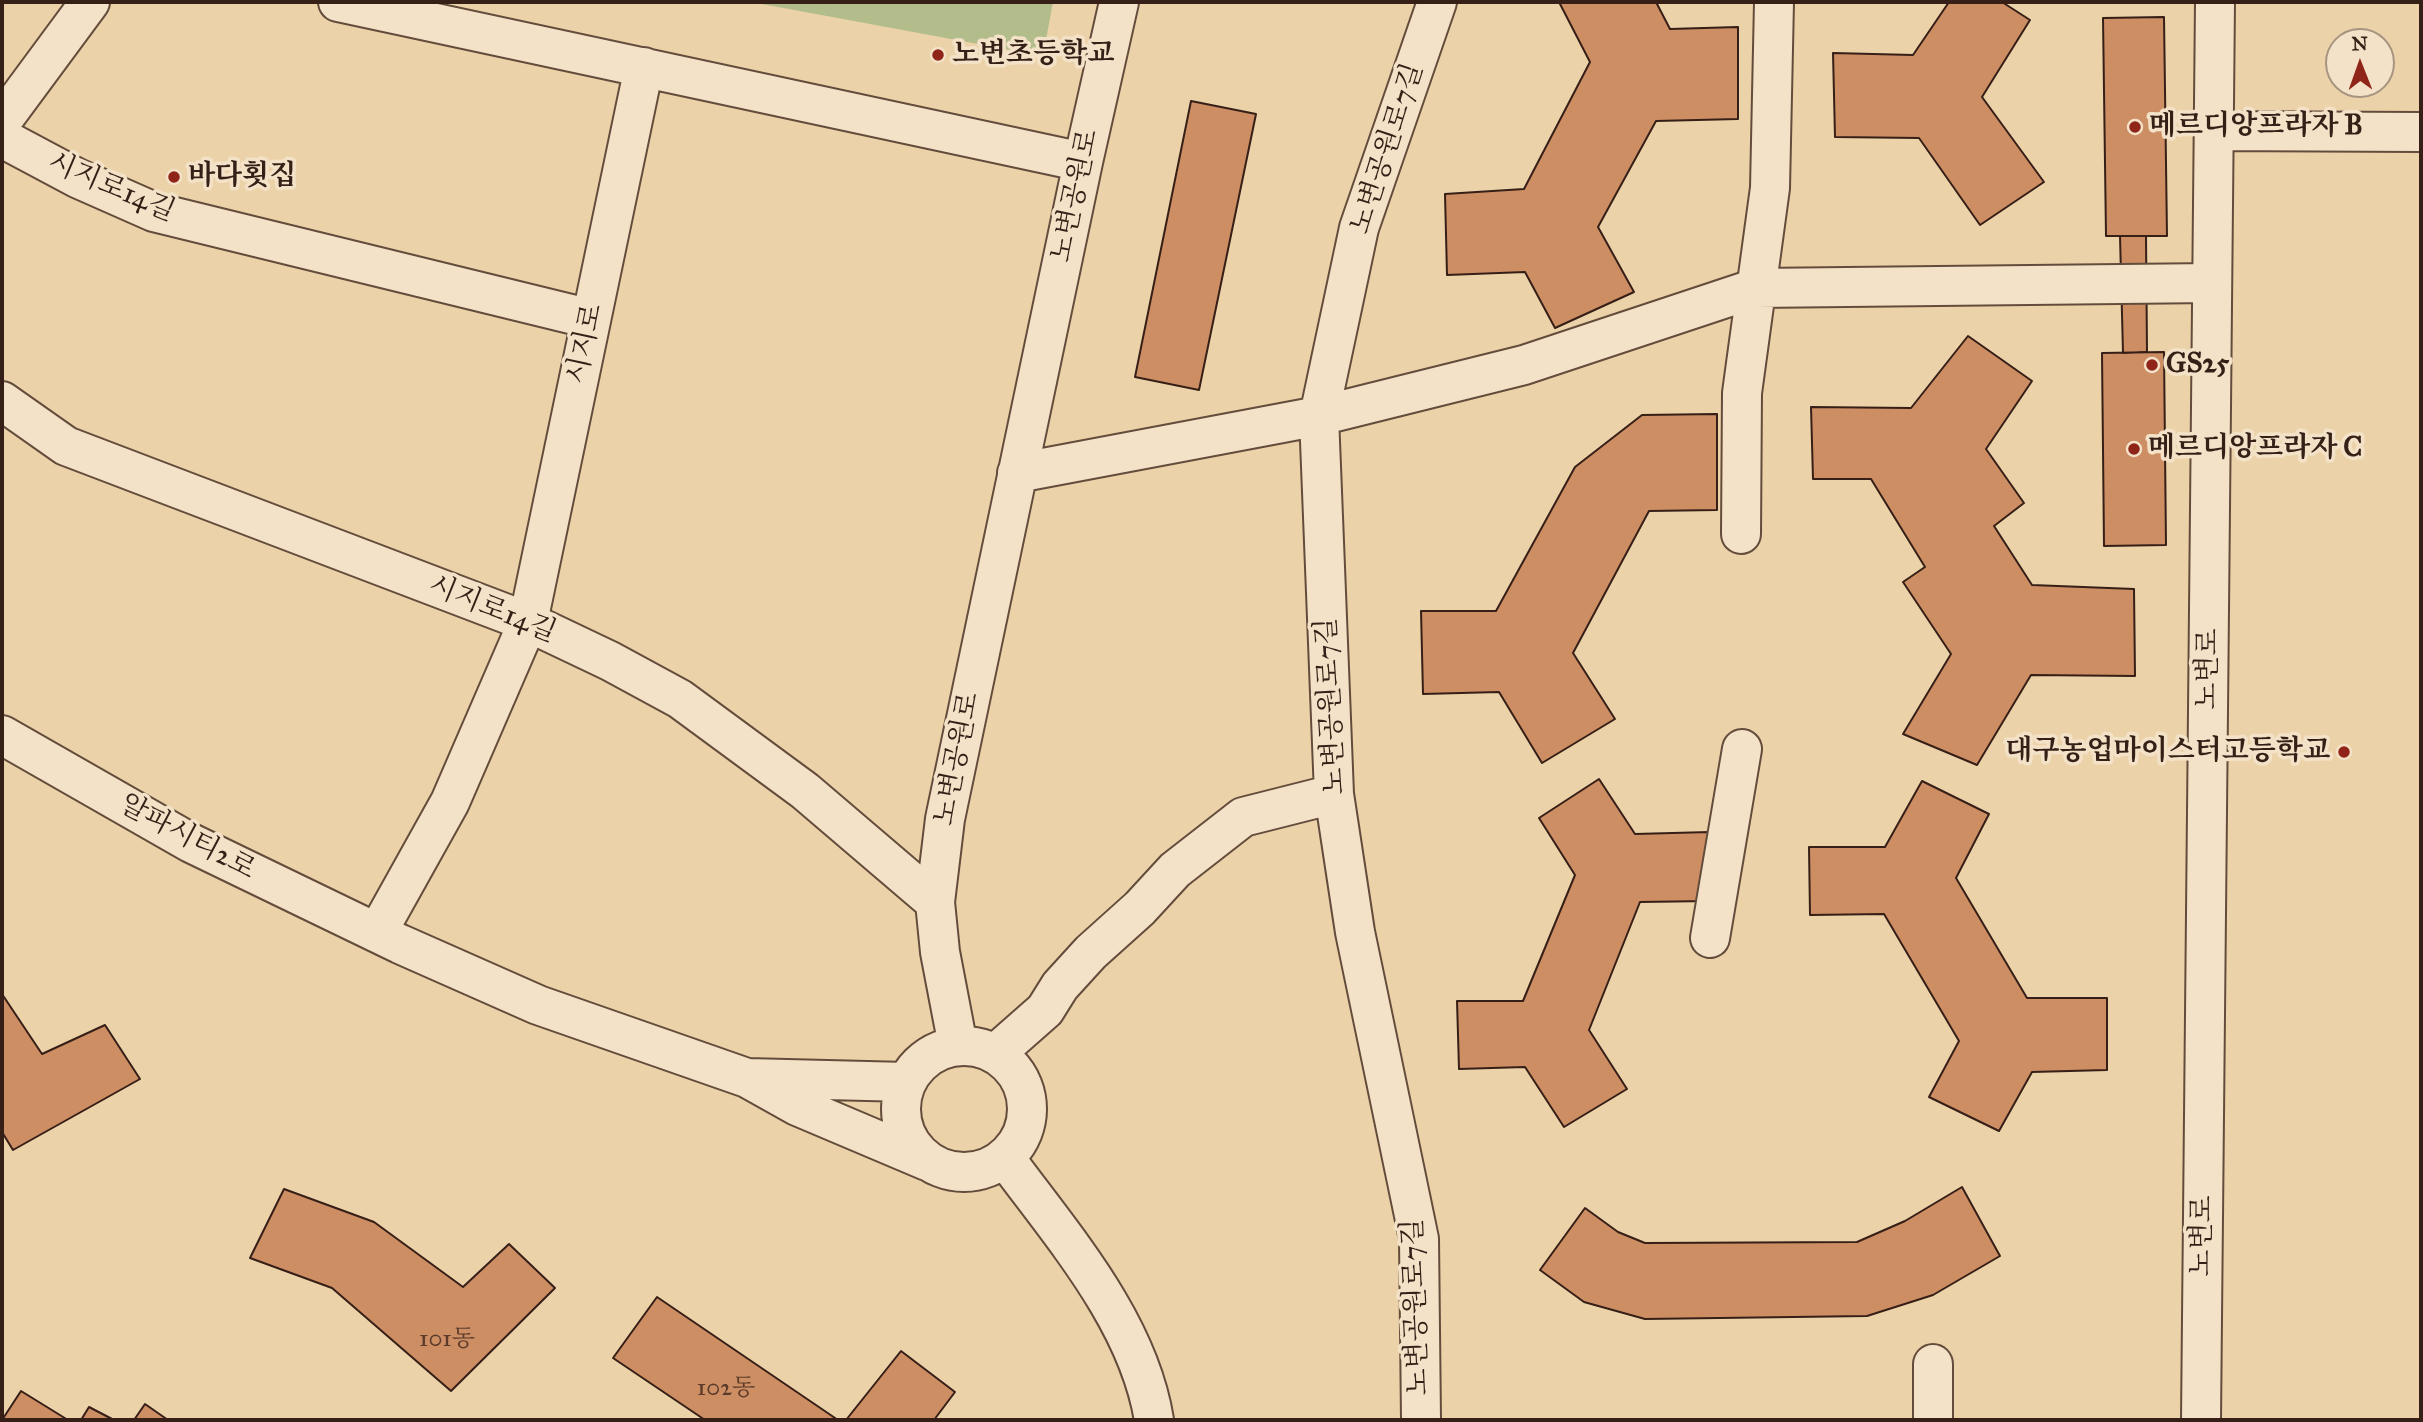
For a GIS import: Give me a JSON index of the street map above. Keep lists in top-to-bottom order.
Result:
{
  "streets": {
    "street": [
      "노변공원로7길",
      "시지로14길",
      "노변공원로",
      "시지로",
      "노변로",
      "알파시티2로"
    ]
  },
  "crossings": [
    ["시지로14길", "노변공원로"],
    ["시지로14길", "시지로"]
  ],
  "places": [
    "노변초등학교",
    "메르디앙프라자 B",
    "바다횟집",
    "GS25",
    "메르디앙프라자 C",
    "대구농업마이스터고등학교"
  ],
  "house_numbers": ["101동", "102동"],
  "north": "top"
}
